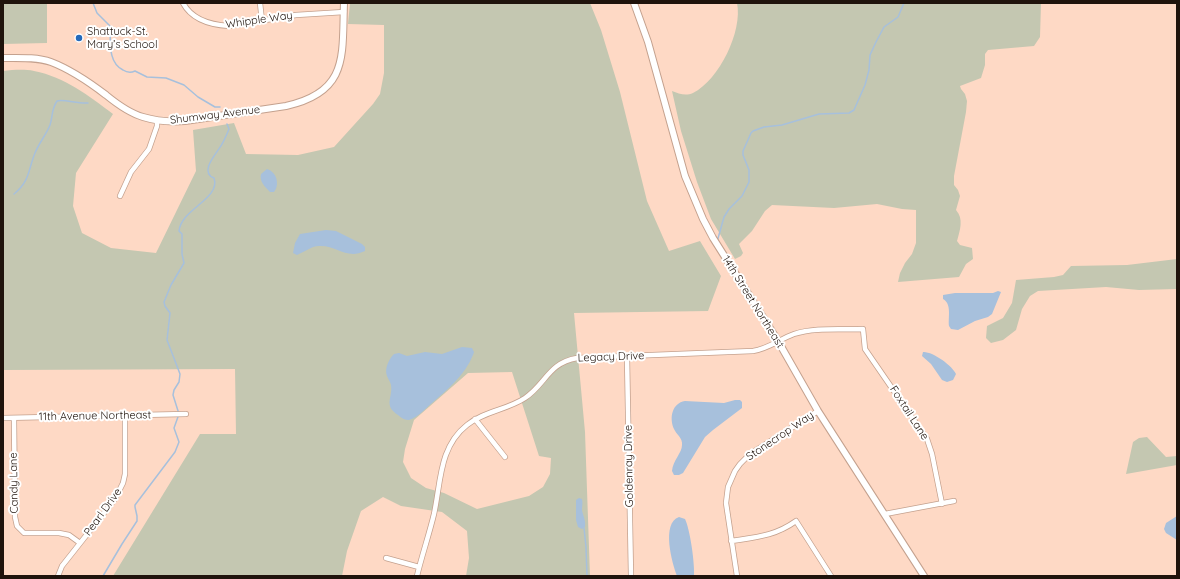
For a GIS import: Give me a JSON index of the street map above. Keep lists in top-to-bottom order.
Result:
{
  "streets": {
    "street": [
      "Whipple Way",
      "Shumway Avenue",
      "14th Street Northeast",
      "Legacy Drive",
      "Foxtail Lane",
      "11th Avenue Northeast",
      "Stonecrop Way",
      "Goldenray Drive",
      "Candy Lane",
      "Pearl Drive"
    ]
  },
  "crossings": [
    ["Whipple Way", "Shumway Avenue"],
    ["14th Street Northeast", "Legacy Drive"],
    ["14th Street Northeast", "Stonecrop Way"],
    ["Legacy Drive", "Foxtail Lane"],
    ["Legacy Drive", "Goldenray Drive"],
    ["11th Avenue Northeast", "Candy Lane"],
    ["11th Avenue Northeast", "Pearl Drive"],
    ["Candy Lane", "Pearl Drive"]
  ],
  "places": ["Shattuck-St. Mary’s School"]
}
